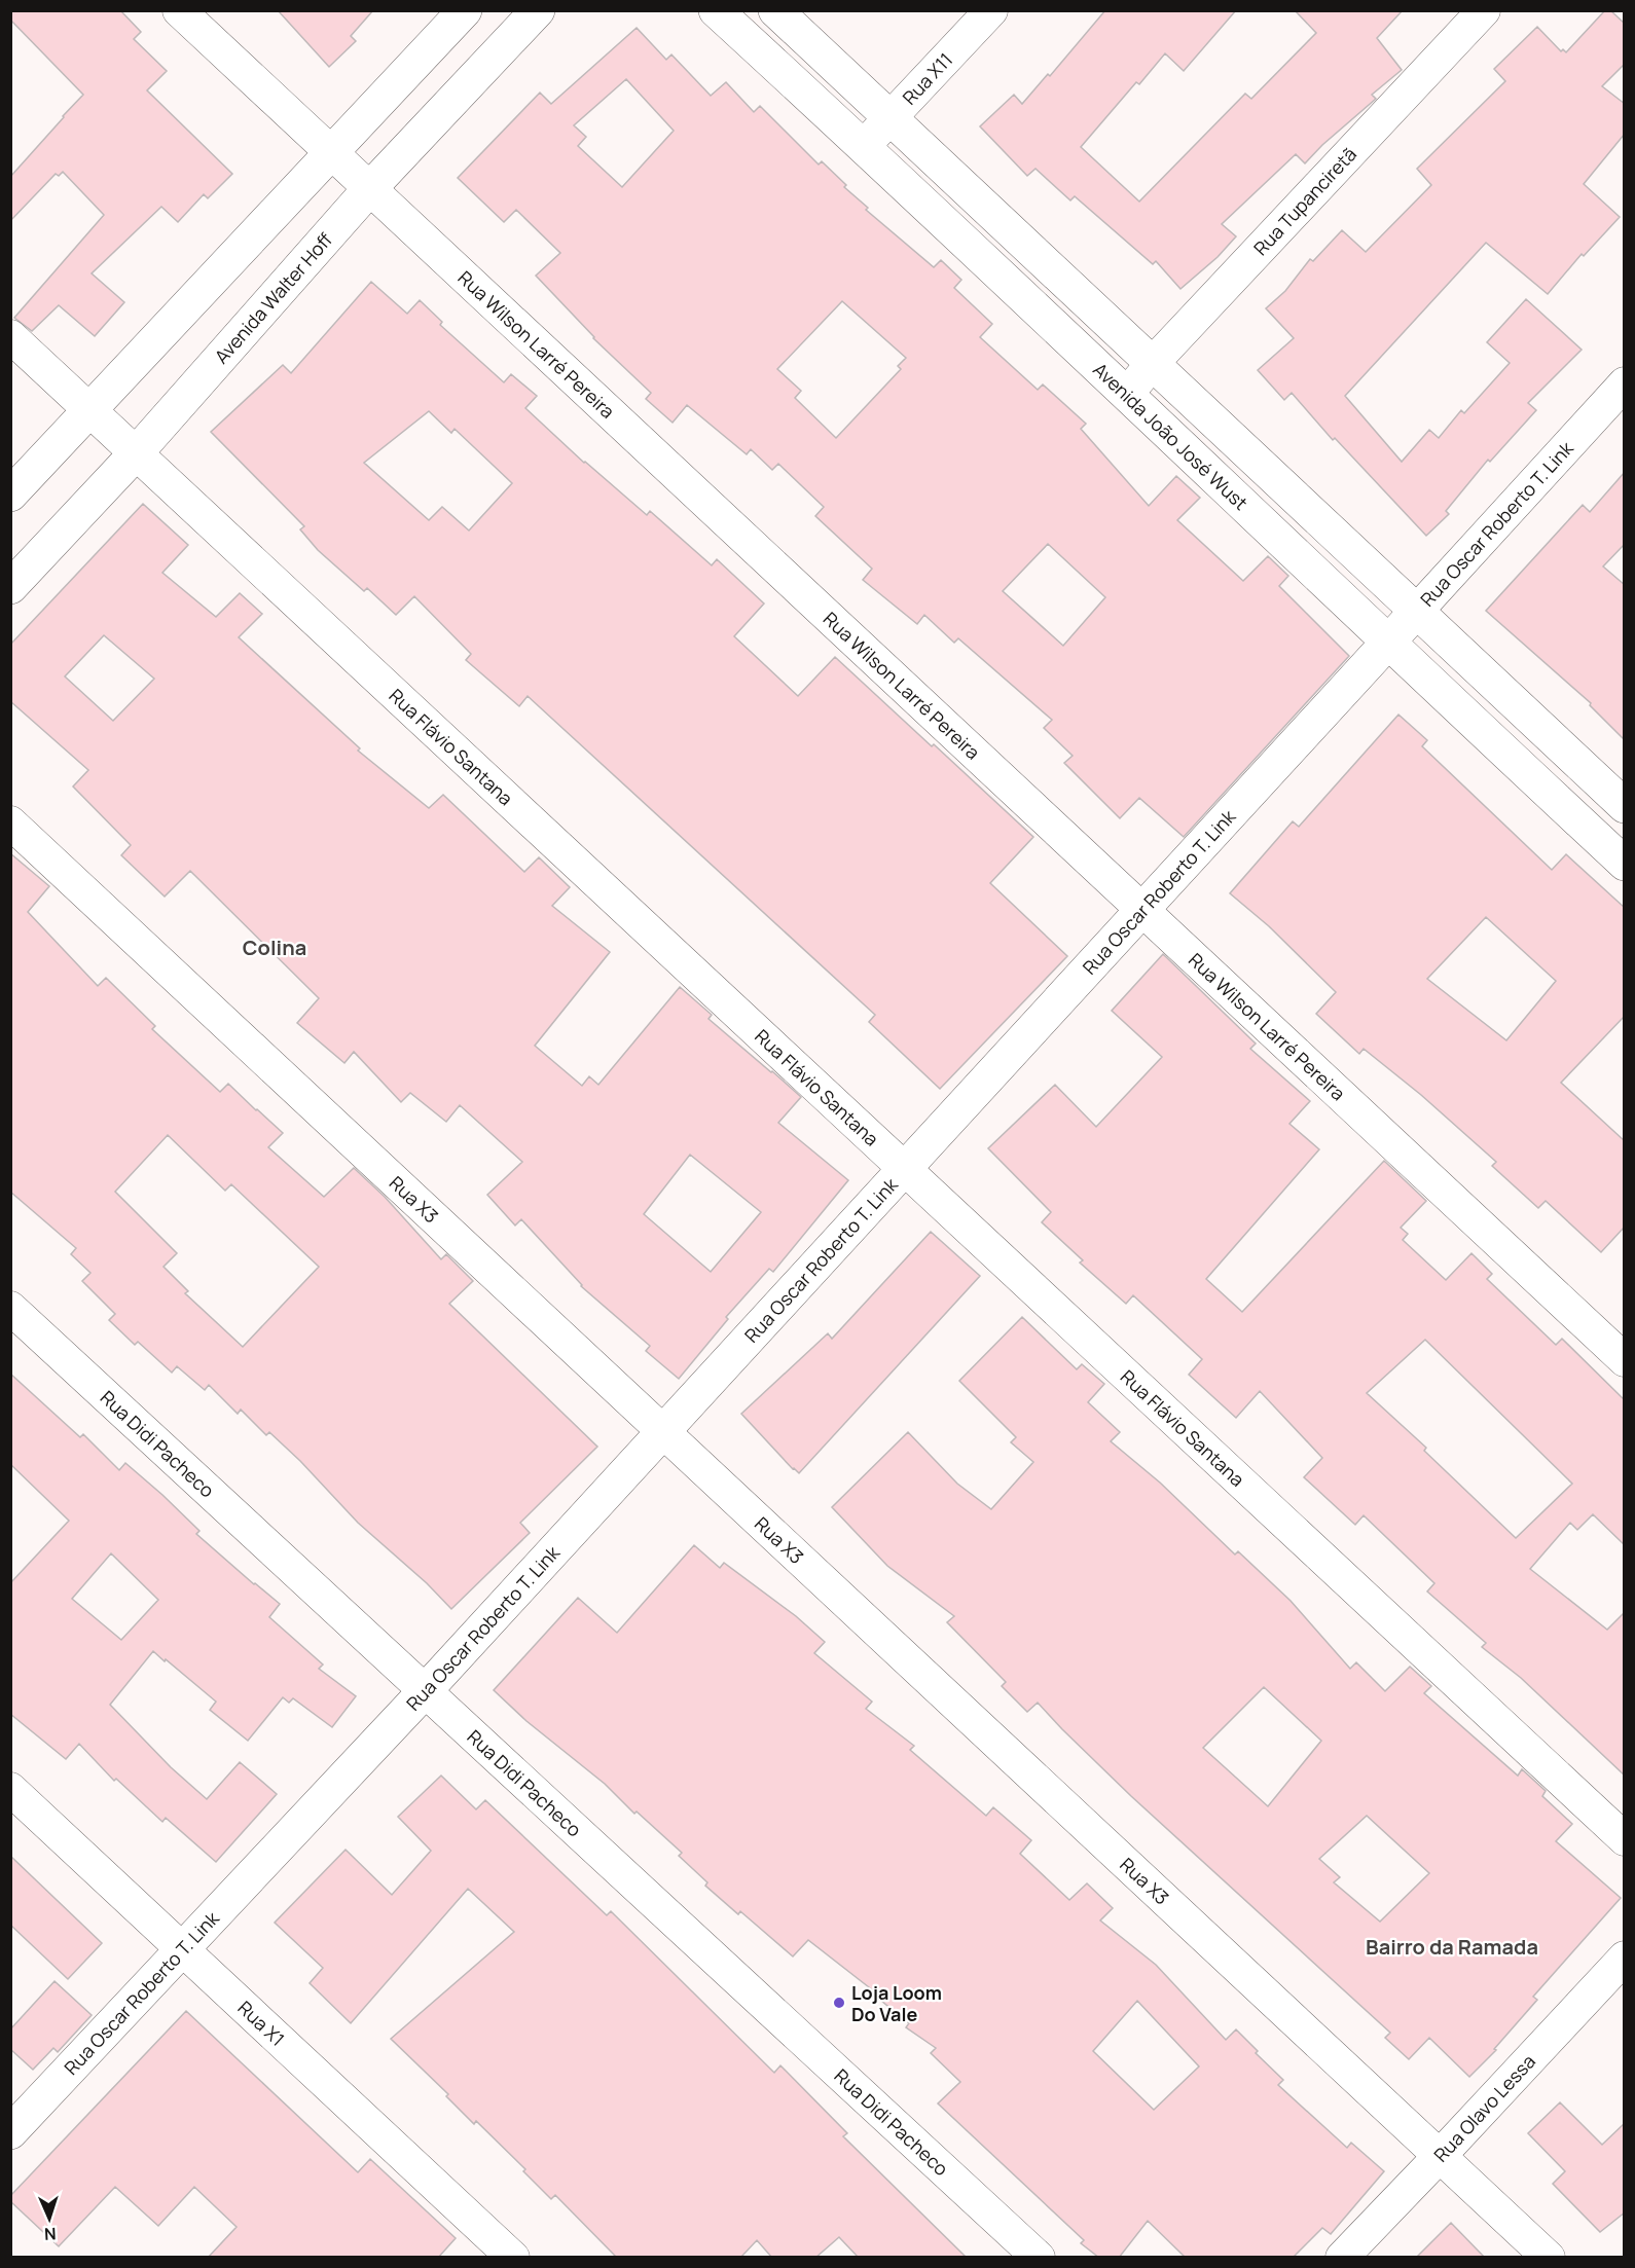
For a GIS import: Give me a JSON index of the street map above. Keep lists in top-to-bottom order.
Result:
{
  "streets": {
    "street": [
      "Rua X11",
      "Rua Tupanciretã",
      "Avenida Walter Hoff",
      "Rua Wilson Larré Pereira",
      "Avenida João José Wust",
      "Rua Oscar Roberto T. Link",
      "Rua Flávio Santana",
      "Rua X3",
      "Rua Didi Pacheco",
      "Rua X1",
      "Rua Olavo Lessa"
    ]
  },
  "crossings": [
    ["Rua X11", "Avenida João José Wust"],
    ["Rua Tupanciretã", "Avenida João José Wust"],
    ["Avenida Walter Hoff", "Rua Wilson Larré Pereira"],
    ["Avenida Walter Hoff", "Rua Flávio Santana"],
    ["Rua Wilson Larré Pereira", "Rua Oscar Roberto T. Link"],
    ["Avenida João José Wust", "Rua Oscar Roberto T. Link"],
    ["Rua Oscar Roberto T. Link", "Rua Flávio Santana"],
    ["Rua Oscar Roberto T. Link", "Rua X3"],
    ["Rua Oscar Roberto T. Link", "Rua Didi Pacheco"],
    ["Rua Oscar Roberto T. Link", "Rua X1"],
    ["Rua X3", "Rua Olavo Lessa"]
  ],
  "districts": ["Colina", "Bairro da Ramada"],
  "places": ["Loja Loom Do Vale"],
  "north": "bottom"
}
